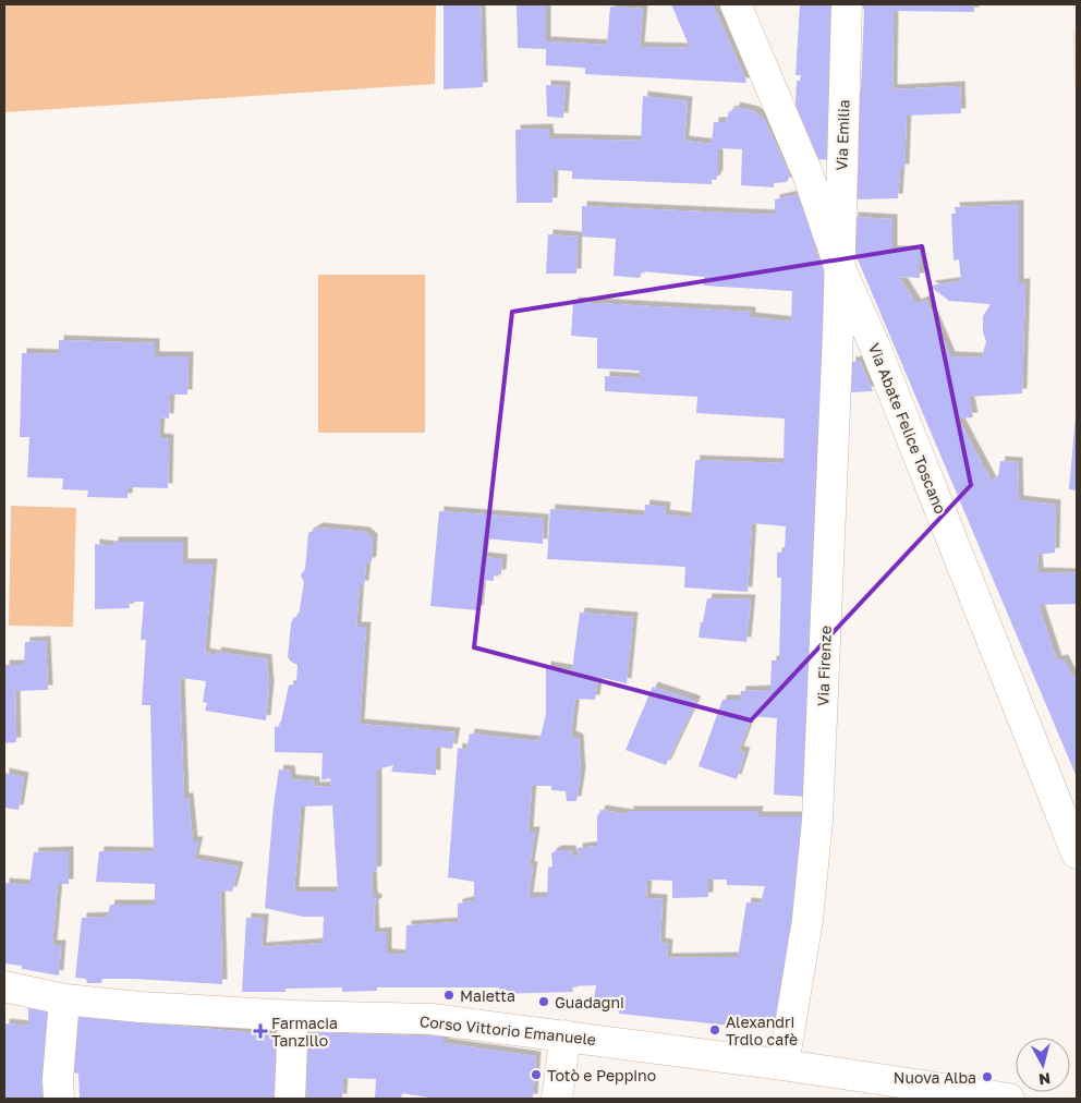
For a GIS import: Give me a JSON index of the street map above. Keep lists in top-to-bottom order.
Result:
{
  "streets": {
    "street": [
      "Via Emilia",
      "Via Abate Felice Toscano",
      "Via Firenze",
      "Corso Vittorio Emanuele"
    ]
  },
  "crossings": [
    ["Via Emilia", "Via Abate Felice Toscano"],
    ["Via Emilia", "Via Firenze"],
    ["Via Abate Felice Toscano", "Via Firenze"],
    ["Via Firenze", "Corso Vittorio Emanuele"]
  ],
  "places": {
    "other": [
      "Maietta",
      "Guadagni",
      "Alexandri Trdlo cafè",
      "Totò e Peppino",
      "Nuova Alba"
    ],
    "health": ["Farmacia Tanzillo"]
  },
  "north": "bottom"
}
